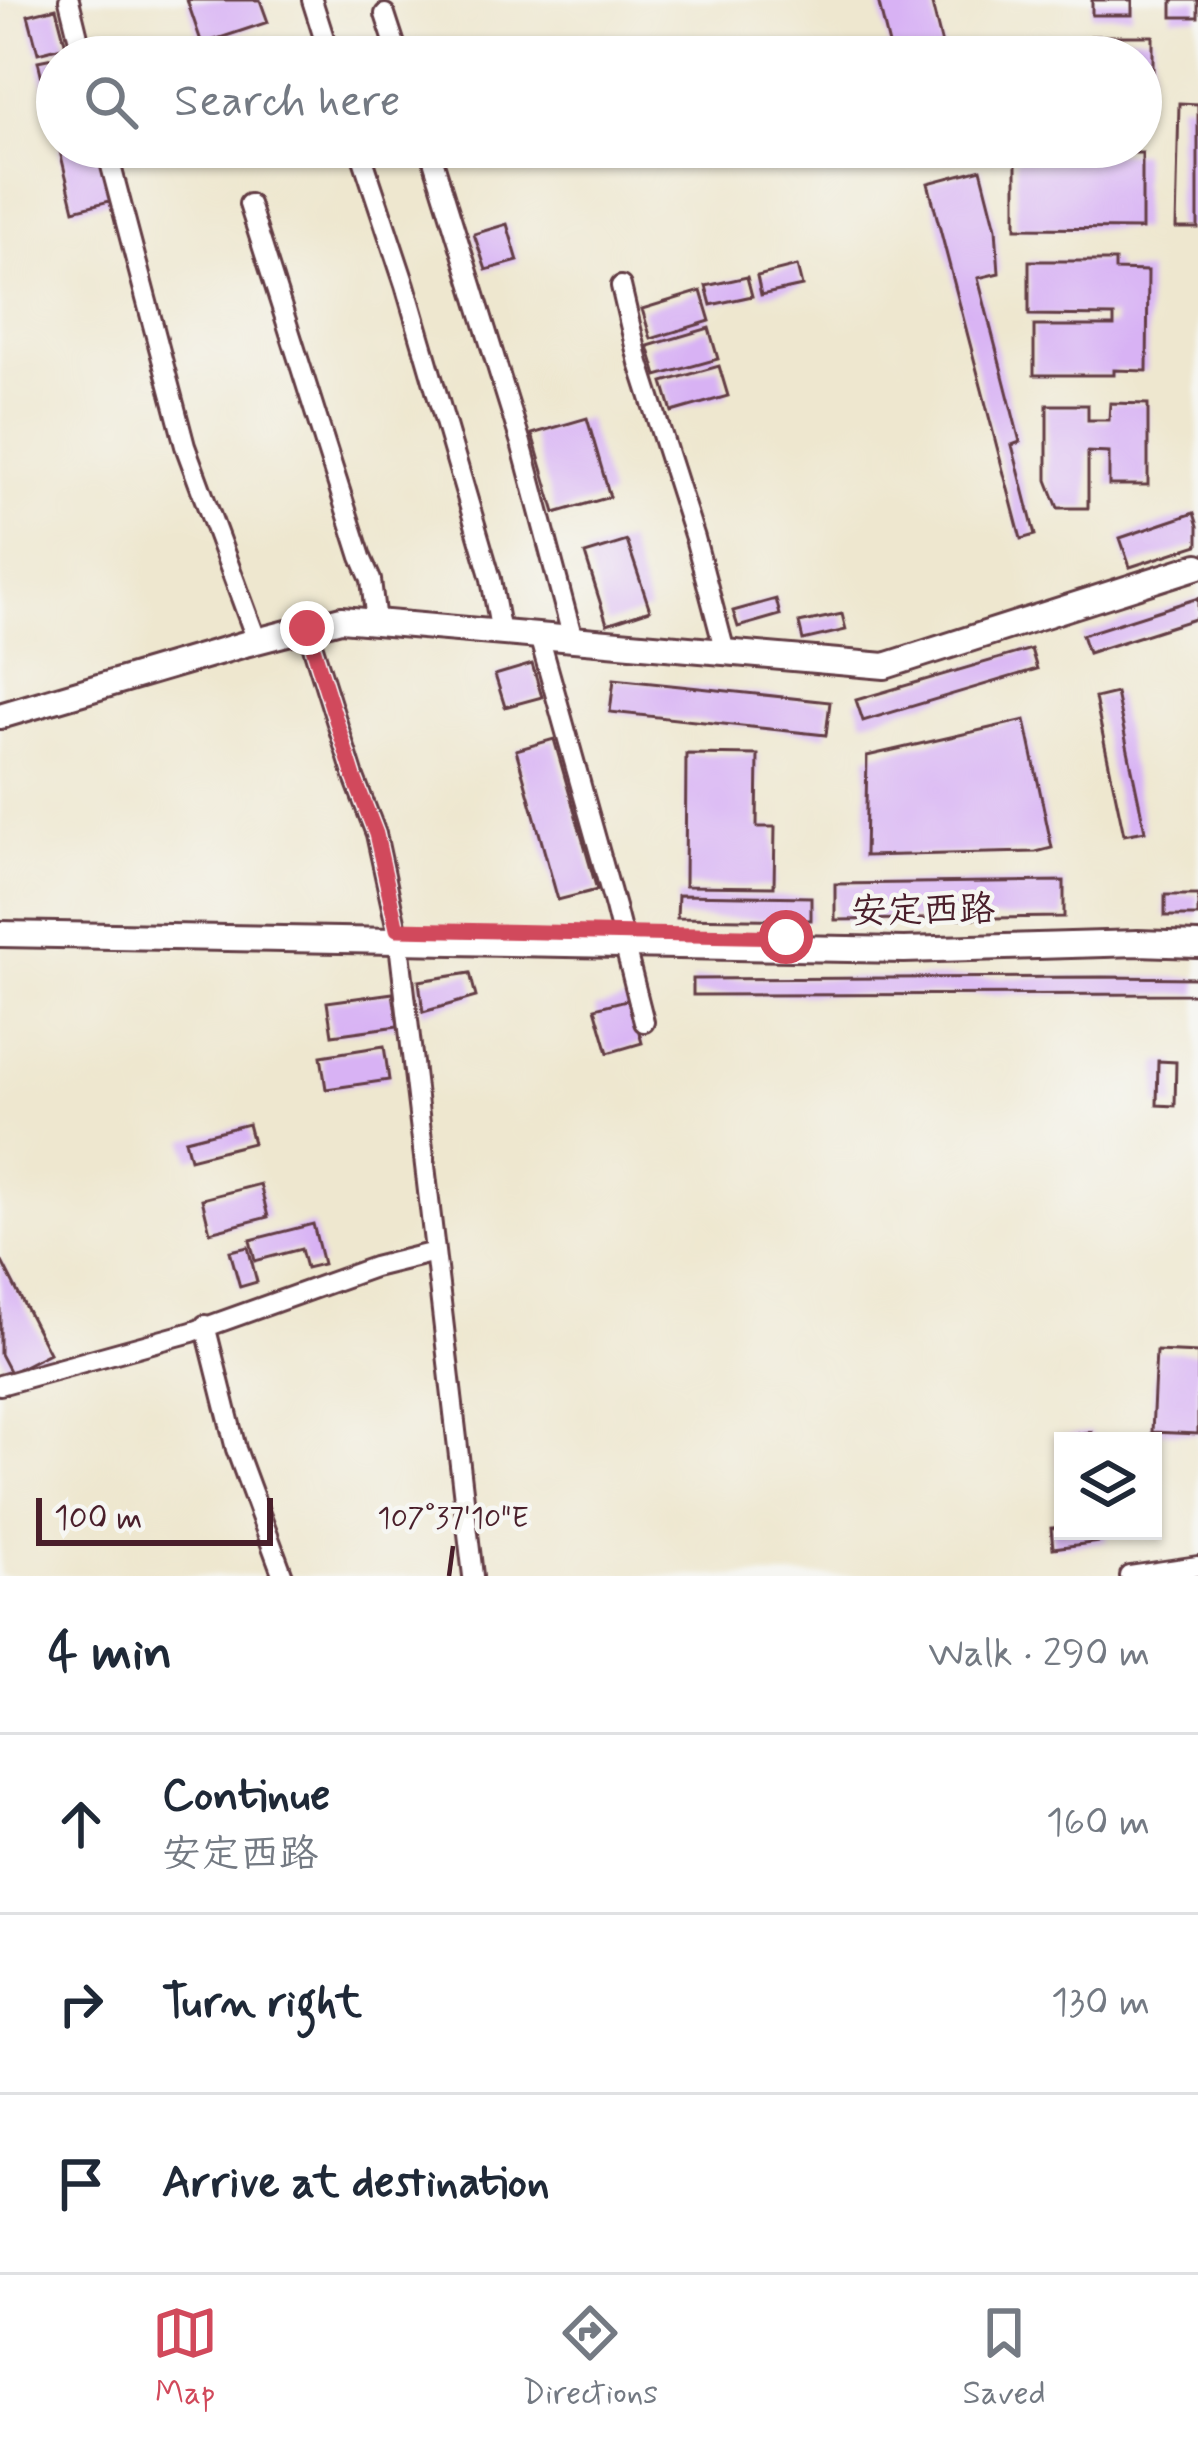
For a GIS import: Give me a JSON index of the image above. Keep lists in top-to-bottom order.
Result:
{
  "streets": {
    "street": ["安定西路"]
  },
  "scale_bar": "100 m",
  "page": {
    "search": "Search here",
    "scale": "100 m",
    "heading": ["4 min", "Walk · 290 m"],
    "list": [
      ["Continue", "安定西路", "160 m"],
      ["Turn right", "130 m"],
      "Arrive at destination"
    ],
    "nav": ["Map", "Directions", "Saved"]
  },
  "coordinates": ["107°37'10\"E"]
}
